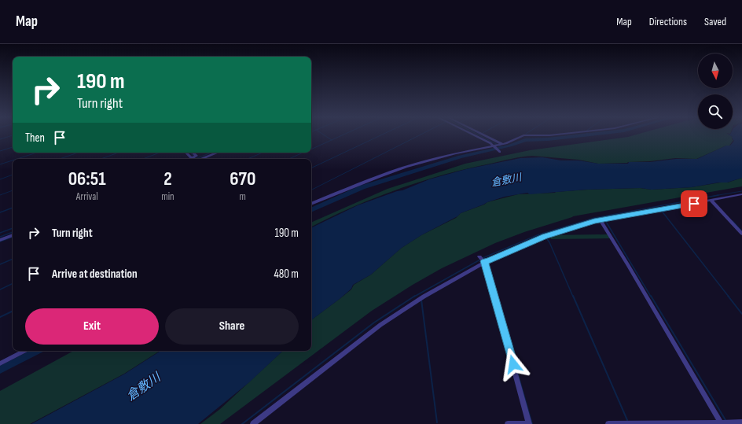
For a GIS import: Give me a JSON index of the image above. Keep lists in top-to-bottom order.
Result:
{
  "water": ["倉敷川"],
  "north": "bottom",
  "page": {
    "header": "Map",
    "nav": ["Map", "Directions", "Saved"],
    "turn": ["190 m", "Turn right"],
    "then": "Then",
    "eta": [
      "06:51",
      "Arrival",
      "2",
      "min",
      "670",
      "m"
    ],
    "list": [
      {
        "name": "Turn right",
        "value": "190 m"
      },
      {
        "name": "Arrive at destination",
        "value": "480 m"
      }
    ],
    "buttons": ["Exit", "Share"]
  }
}
